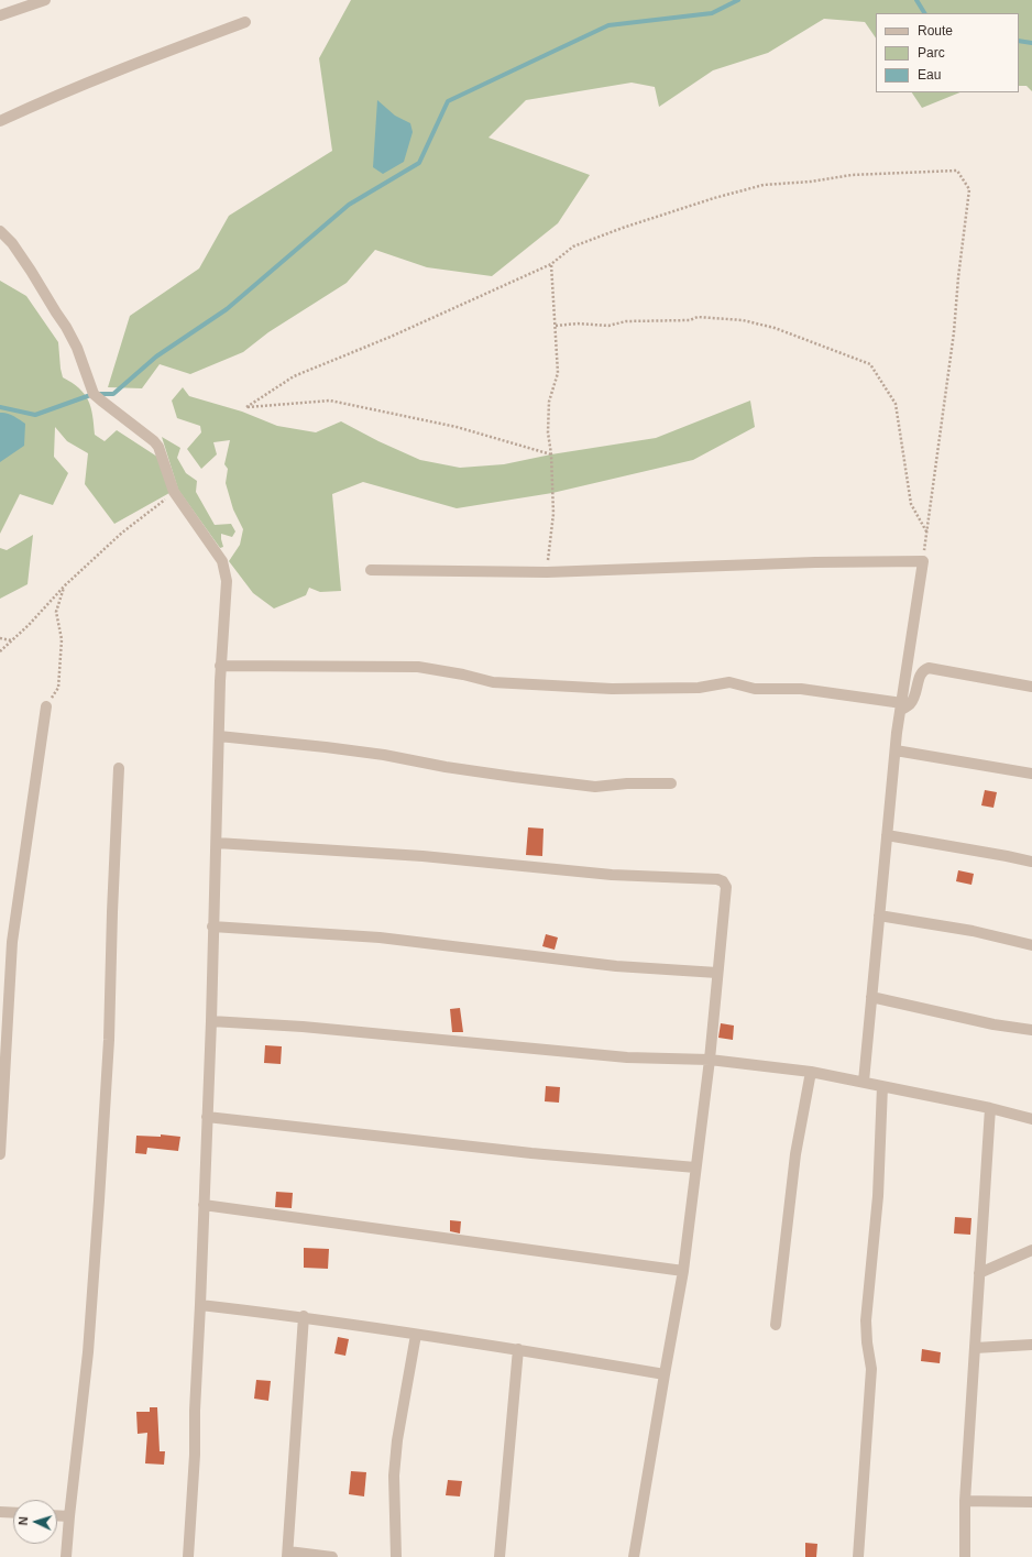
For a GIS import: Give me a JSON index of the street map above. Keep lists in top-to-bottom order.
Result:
{
  "legend": ["Route", "Parc", "Eau"],
  "north": "left"
}
